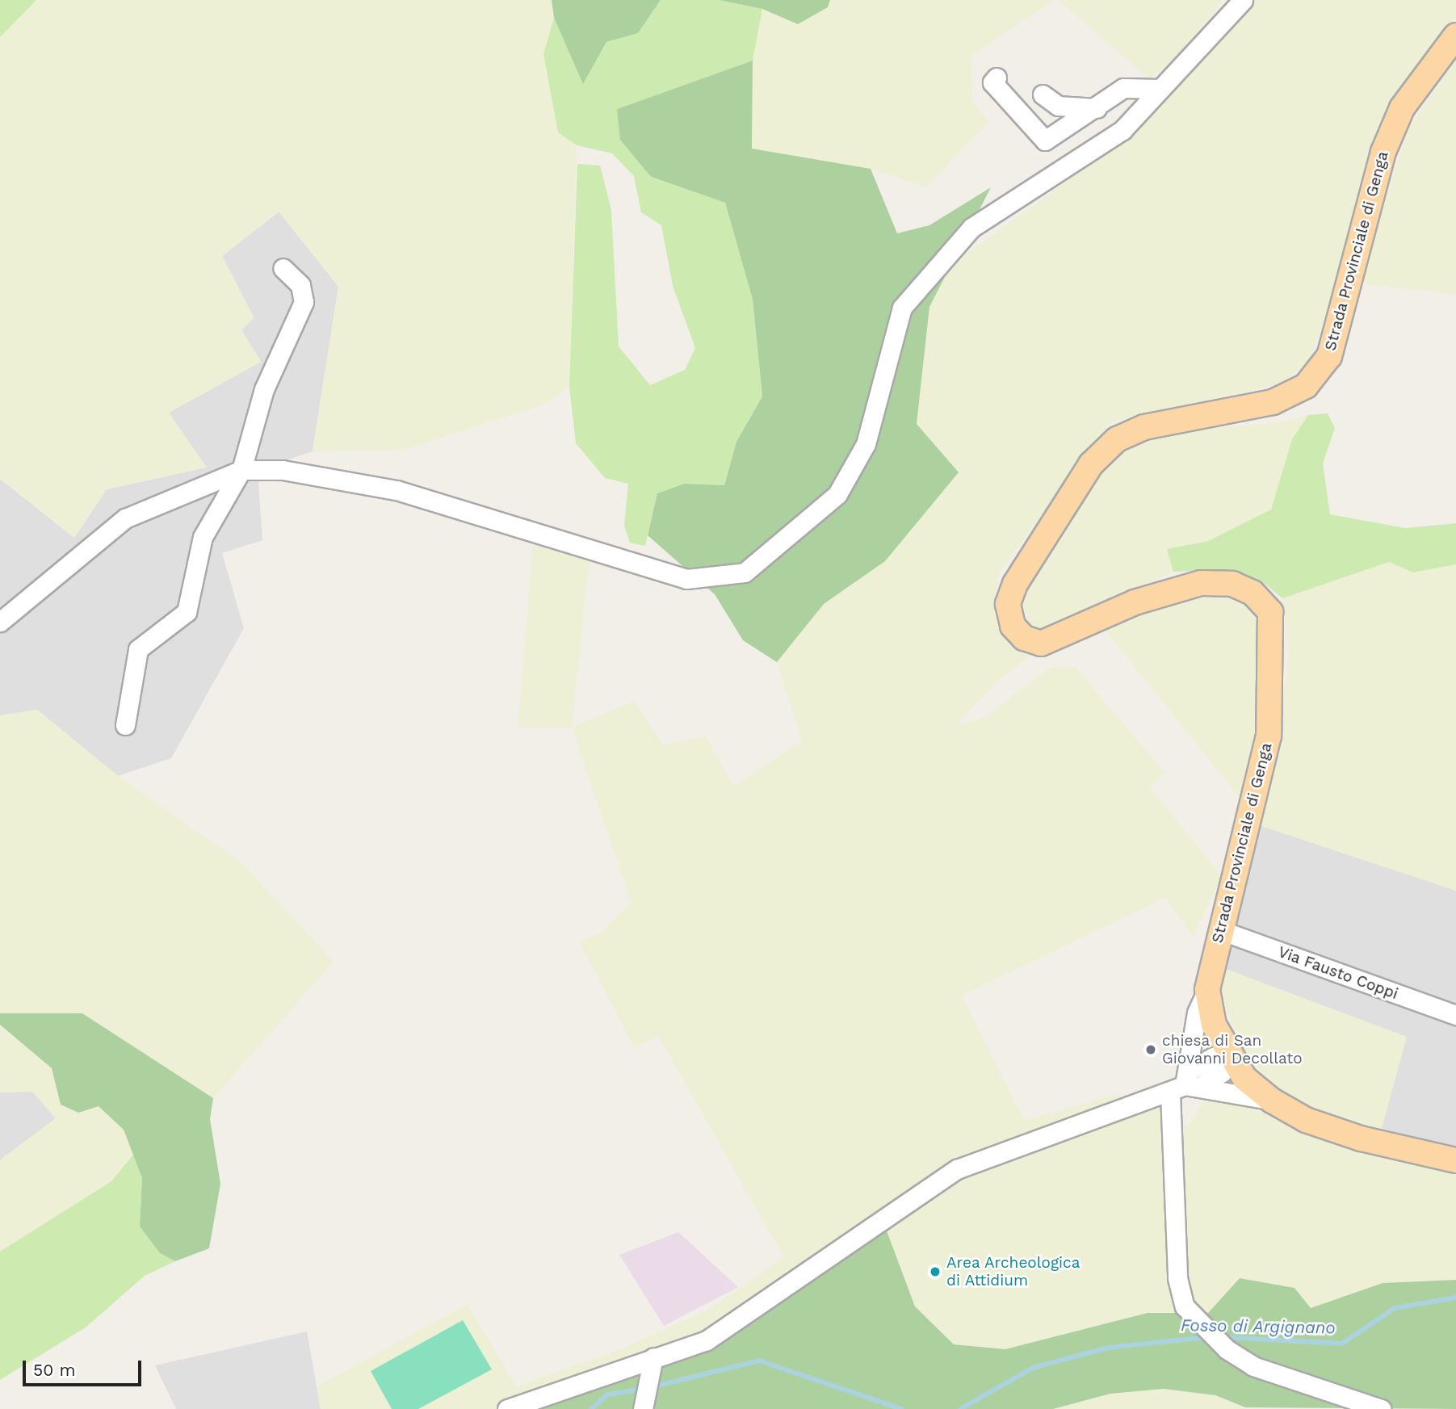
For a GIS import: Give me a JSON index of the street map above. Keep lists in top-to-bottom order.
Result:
{
  "streets": {
    "main road": ["Strada Provinciale di Genga"],
    "street": ["Via Fausto Coppi"]
  },
  "crossings": [
    ["Strada Provinciale di Genga", "Via Fausto Coppi"]
  ],
  "water": ["Fosso di Argignano"],
  "places": ["chiesa di San Giovanni Decollato", "Area Archeologica di Attidium"],
  "scale_bar": "50 m"
}
